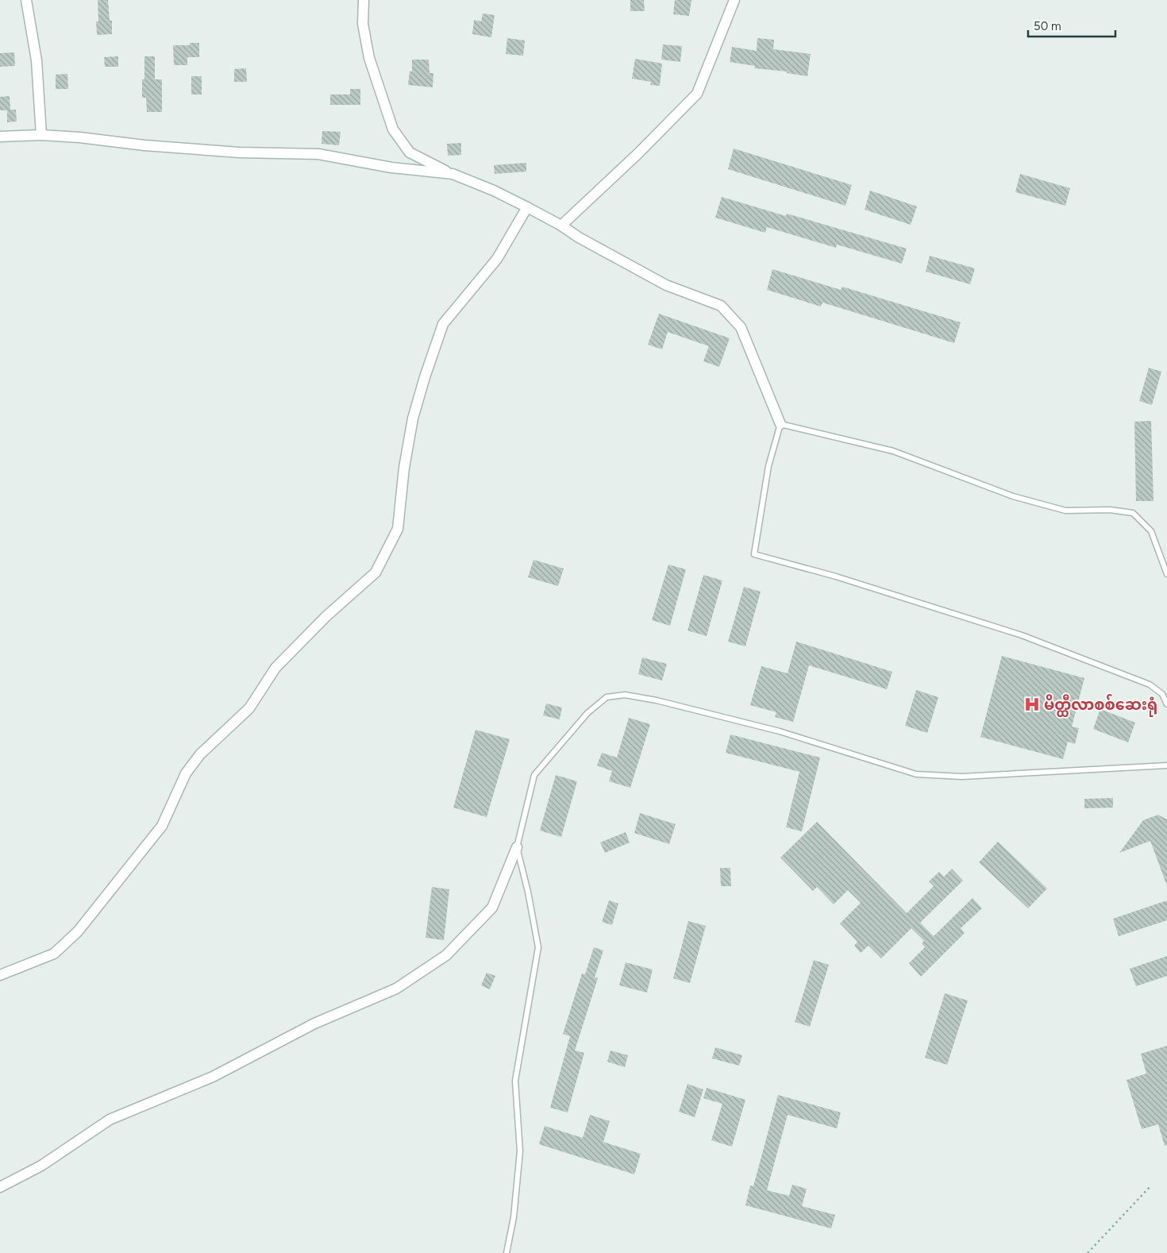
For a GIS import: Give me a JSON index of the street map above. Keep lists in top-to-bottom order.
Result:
{
  "places": {
    "hospital": ["မိတ္ထီလာစစ်ဆေးရုံ"]
  },
  "scale_bar": "50 m"
}
